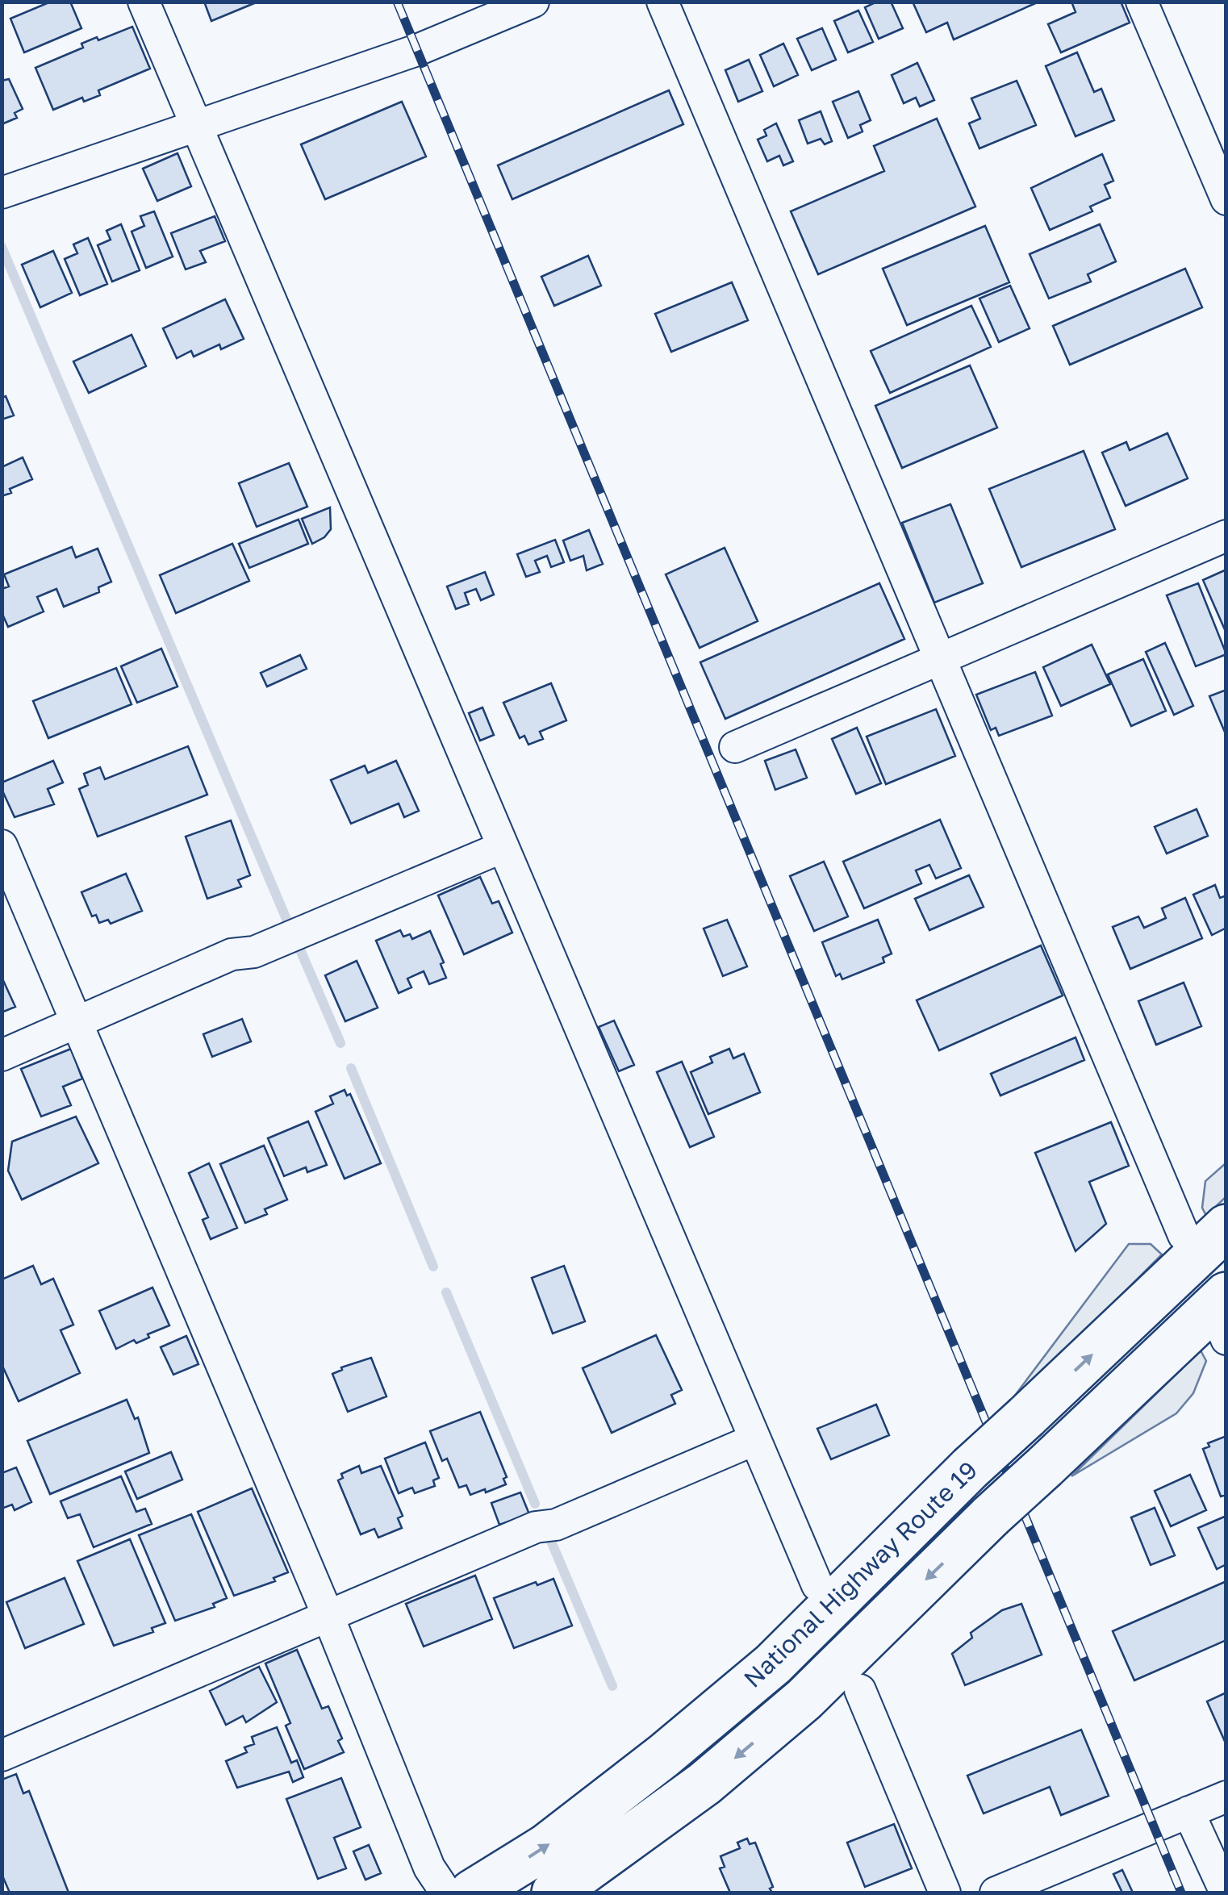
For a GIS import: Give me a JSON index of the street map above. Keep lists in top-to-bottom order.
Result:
{
  "streets": {
    "highway": ["National Highway Route 19"]
  }
}
